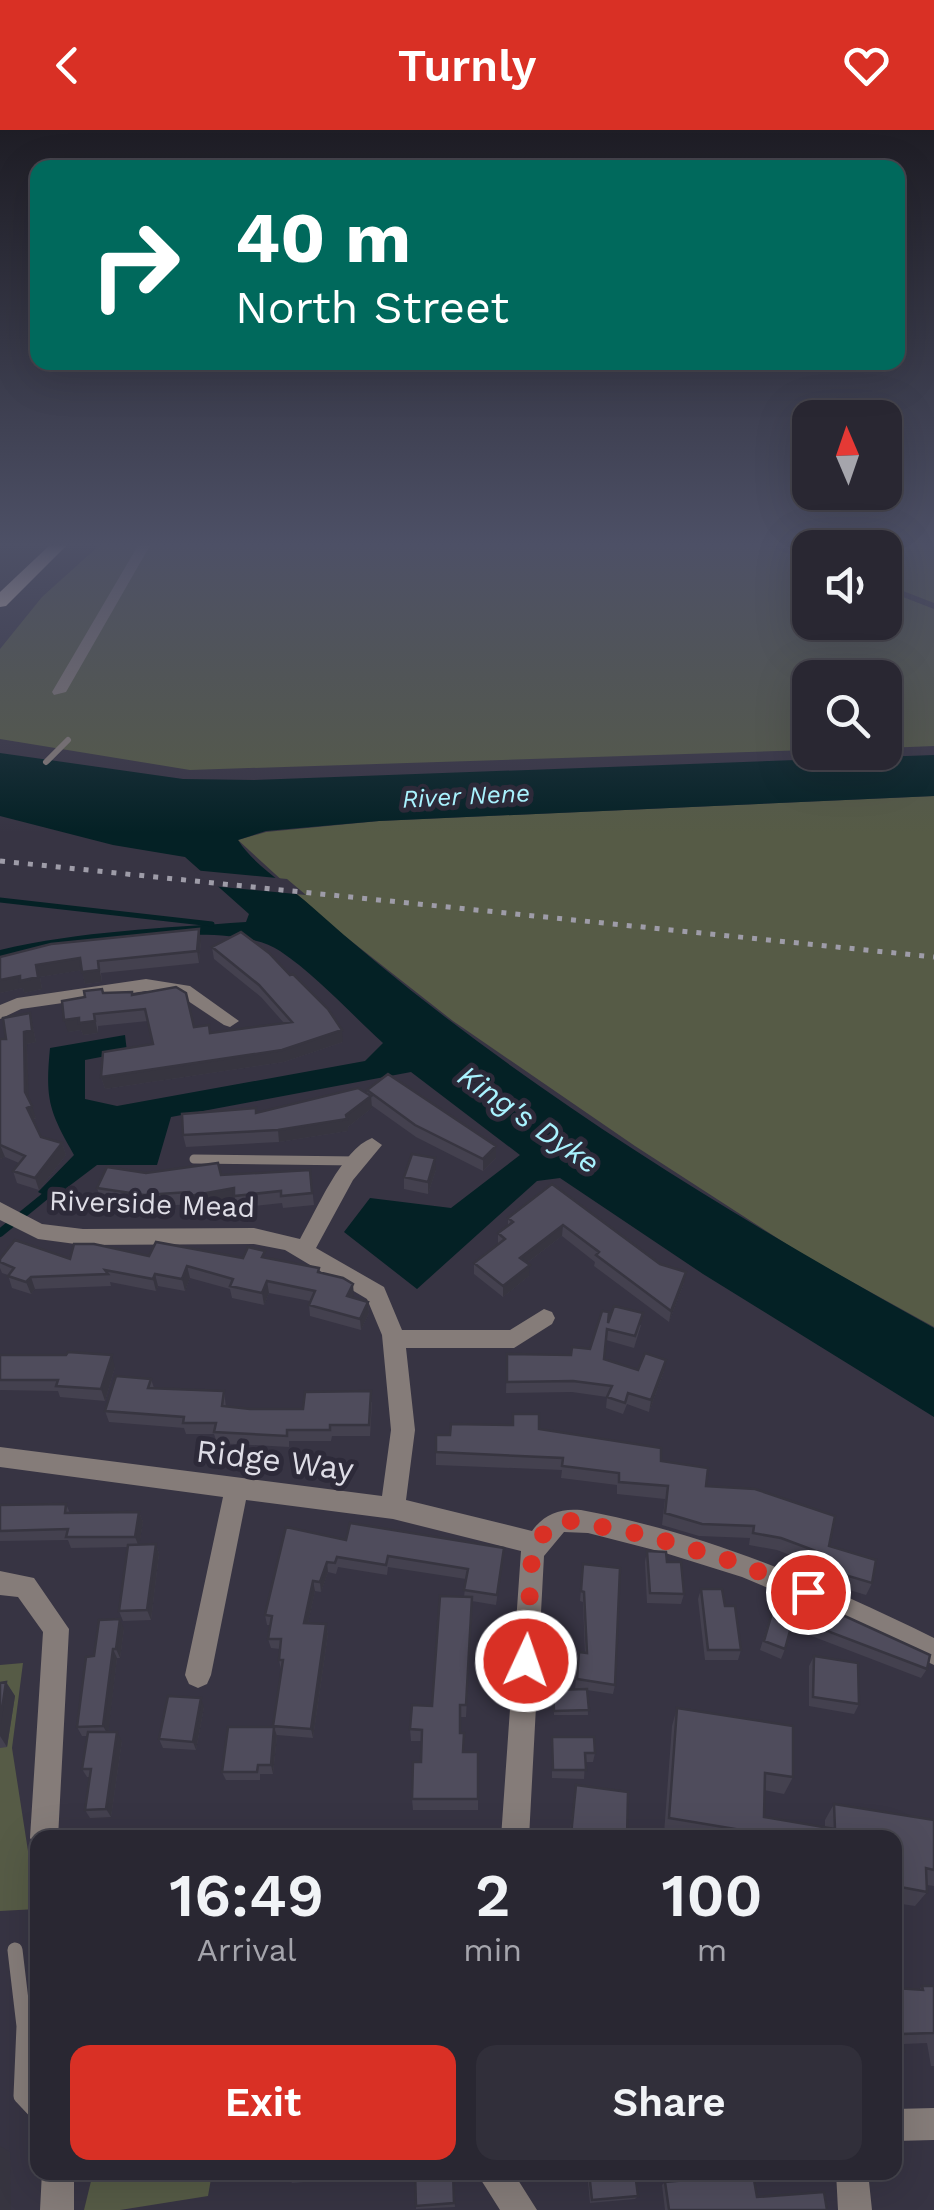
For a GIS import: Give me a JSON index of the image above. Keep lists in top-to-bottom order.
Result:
{
  "streets": {
    "street": ["Riverside Mead", "Ridge Way"]
  },
  "crossings": [
    ["Riverside Mead", "Ridge Way"]
  ],
  "water": ["River Nene", "King's Dyke"],
  "north": "top",
  "page": {
    "header": "Turnly",
    "turn": ["40 m", "North Street"],
    "eta": [
      "16:49",
      "Arrival",
      "2",
      "min",
      "100",
      "m"
    ],
    "buttons": ["Exit", "Share"]
  }
}
